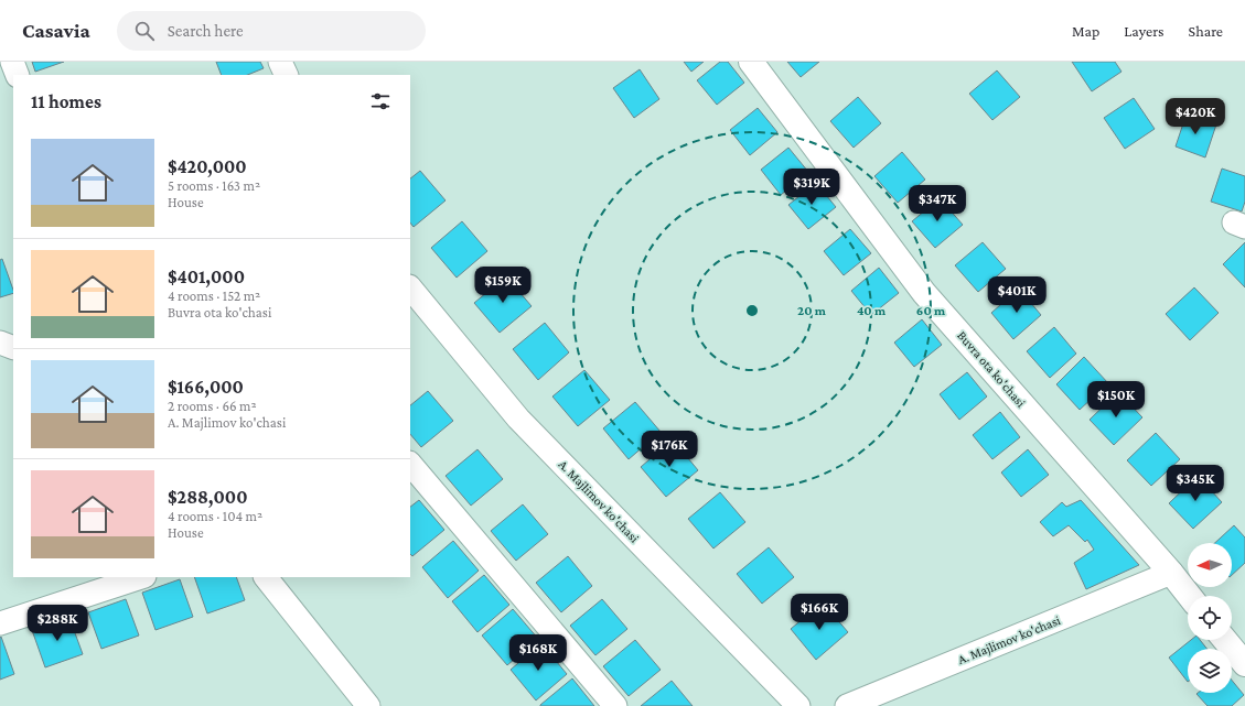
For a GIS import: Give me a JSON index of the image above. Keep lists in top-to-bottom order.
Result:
{
  "streets": {
    "main road": ["Buvra ota ko'chasi"],
    "street": ["A. Majlimov ko'chasi"]
  },
  "crossings": [
    ["Buvra ota ko'chasi", "A. Majlimov ko'chasi"]
  ],
  "north": "left",
  "page": {
    "header": "Casavia",
    "search": "Search here",
    "nav": ["Map", "Layers", "Share"],
    "heading": "11 homes",
    "price": [
      "$420K",
      "$319K",
      "$347K",
      "$159K",
      "$401K",
      "$150K",
      "$176K",
      "$345K",
      "$166K",
      "$288K",
      "$168K"
    ],
    "list": [
      {
        "name": "$420,000",
        "note": "5 rooms · 163 m² · House"
      },
      {
        "name": "$401,000",
        "note": "4 rooms · 152 m² · Buvra ota ko'chasi"
      },
      {
        "name": "$166,000",
        "note": "2 rooms · 66 m² · A. Majlimov ko'chasi"
      },
      {
        "name": "$288,000",
        "note": "4 rooms · 104 m² · House"
      }
    ]
  },
  "rings": ["20 m", "40 m", "60 m"]
}
